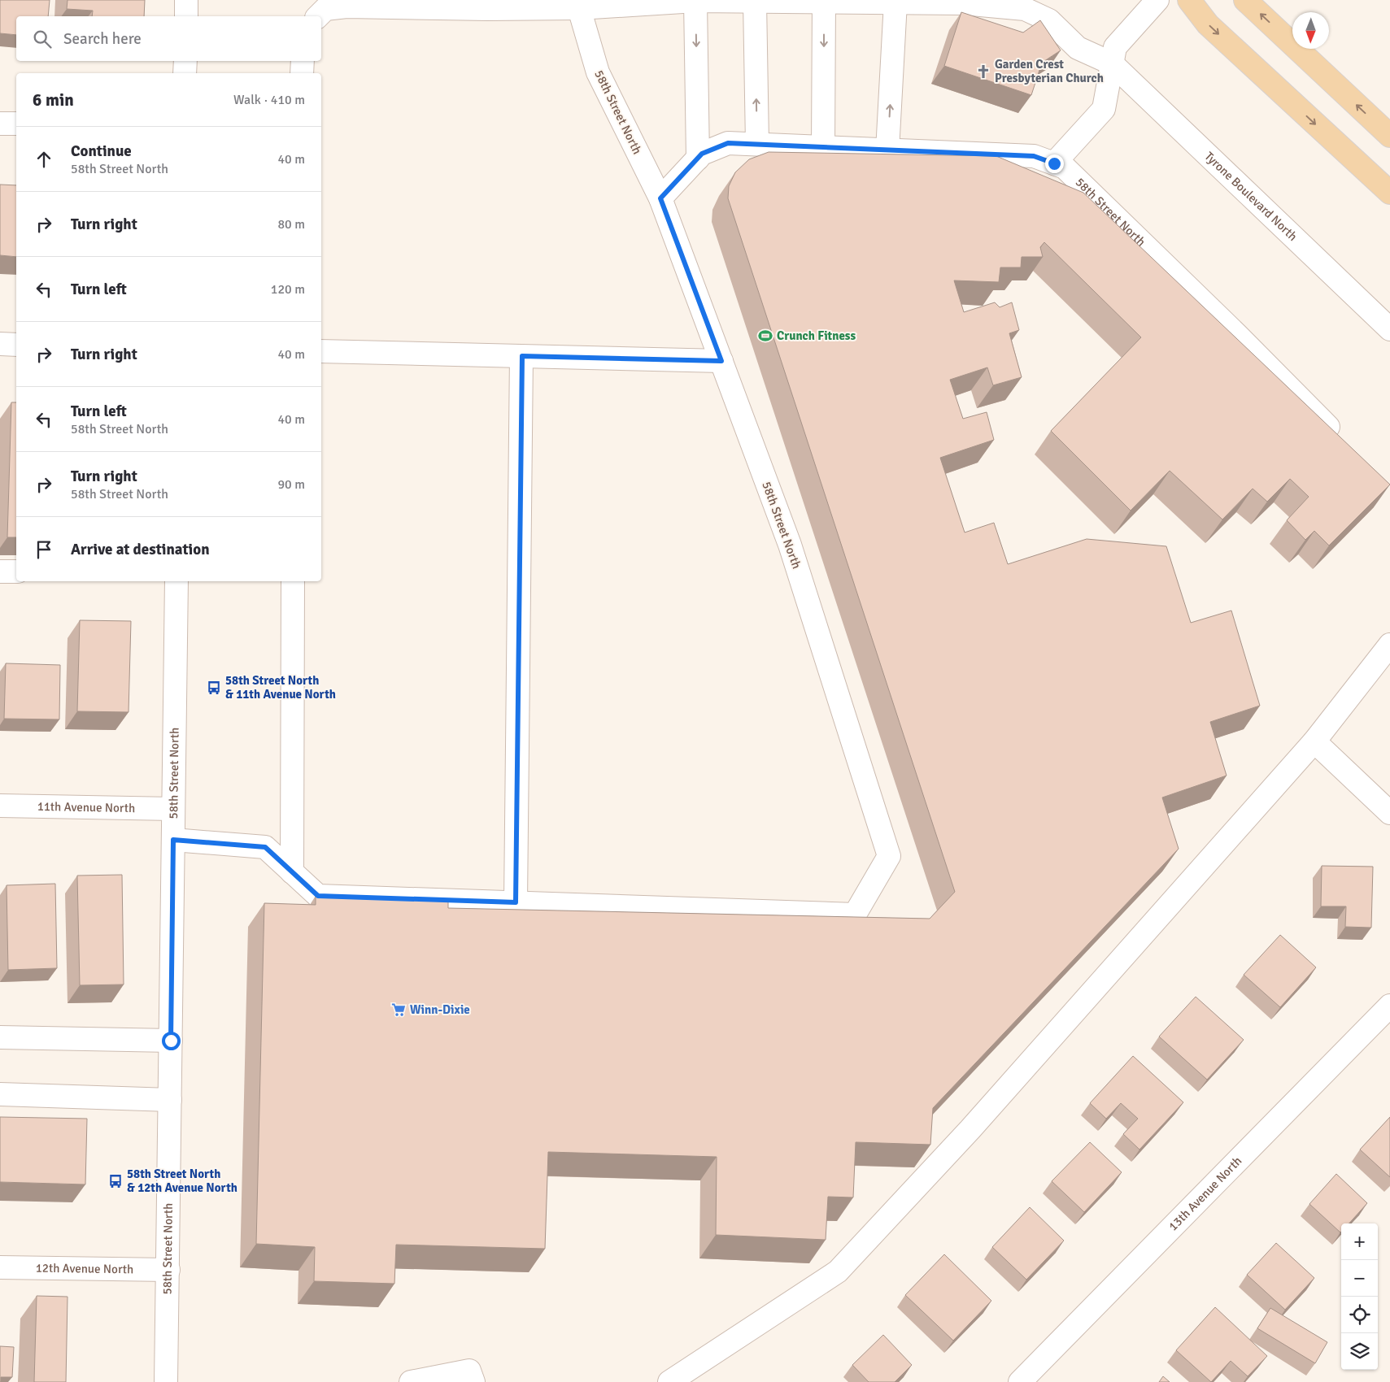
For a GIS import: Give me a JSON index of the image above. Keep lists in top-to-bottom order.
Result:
{
  "streets": {
    "street": [
      "58th Street North",
      "Tyrone Boulevard North",
      "11th Avenue North",
      "13th Avenue North",
      "12th Avenue North"
    ]
  },
  "crossings": [
    ["58th Street North", "Tyrone Boulevard North"],
    ["58th Street North", "11th Avenue North"],
    ["58th Street North", "12th Avenue North"]
  ],
  "places": {
    "church": ["Garden Crest Presbyterian Church"],
    "sports": ["Crunch Fitness"],
    "bus stop": ["58th Street North & 11th Avenue North", "58th Street North & 12th Avenue North"],
    "supermarket": ["Winn-Dixie"]
  },
  "north": "bottom",
  "page": {
    "search": "Search here",
    "heading": ["6 min", "Walk · 410 m"],
    "list": [
      ["Continue", "58th Street North", "40 m"],
      ["Turn right", "80 m"],
      ["Turn left", "120 m"],
      ["Turn right", "40 m"],
      ["Turn left", "58th Street North", "40 m"],
      ["Turn right", "58th Street North", "90 m"],
      "Arrive at destination"
    ],
    "map_buttons": ["+", "−"]
  }
}
